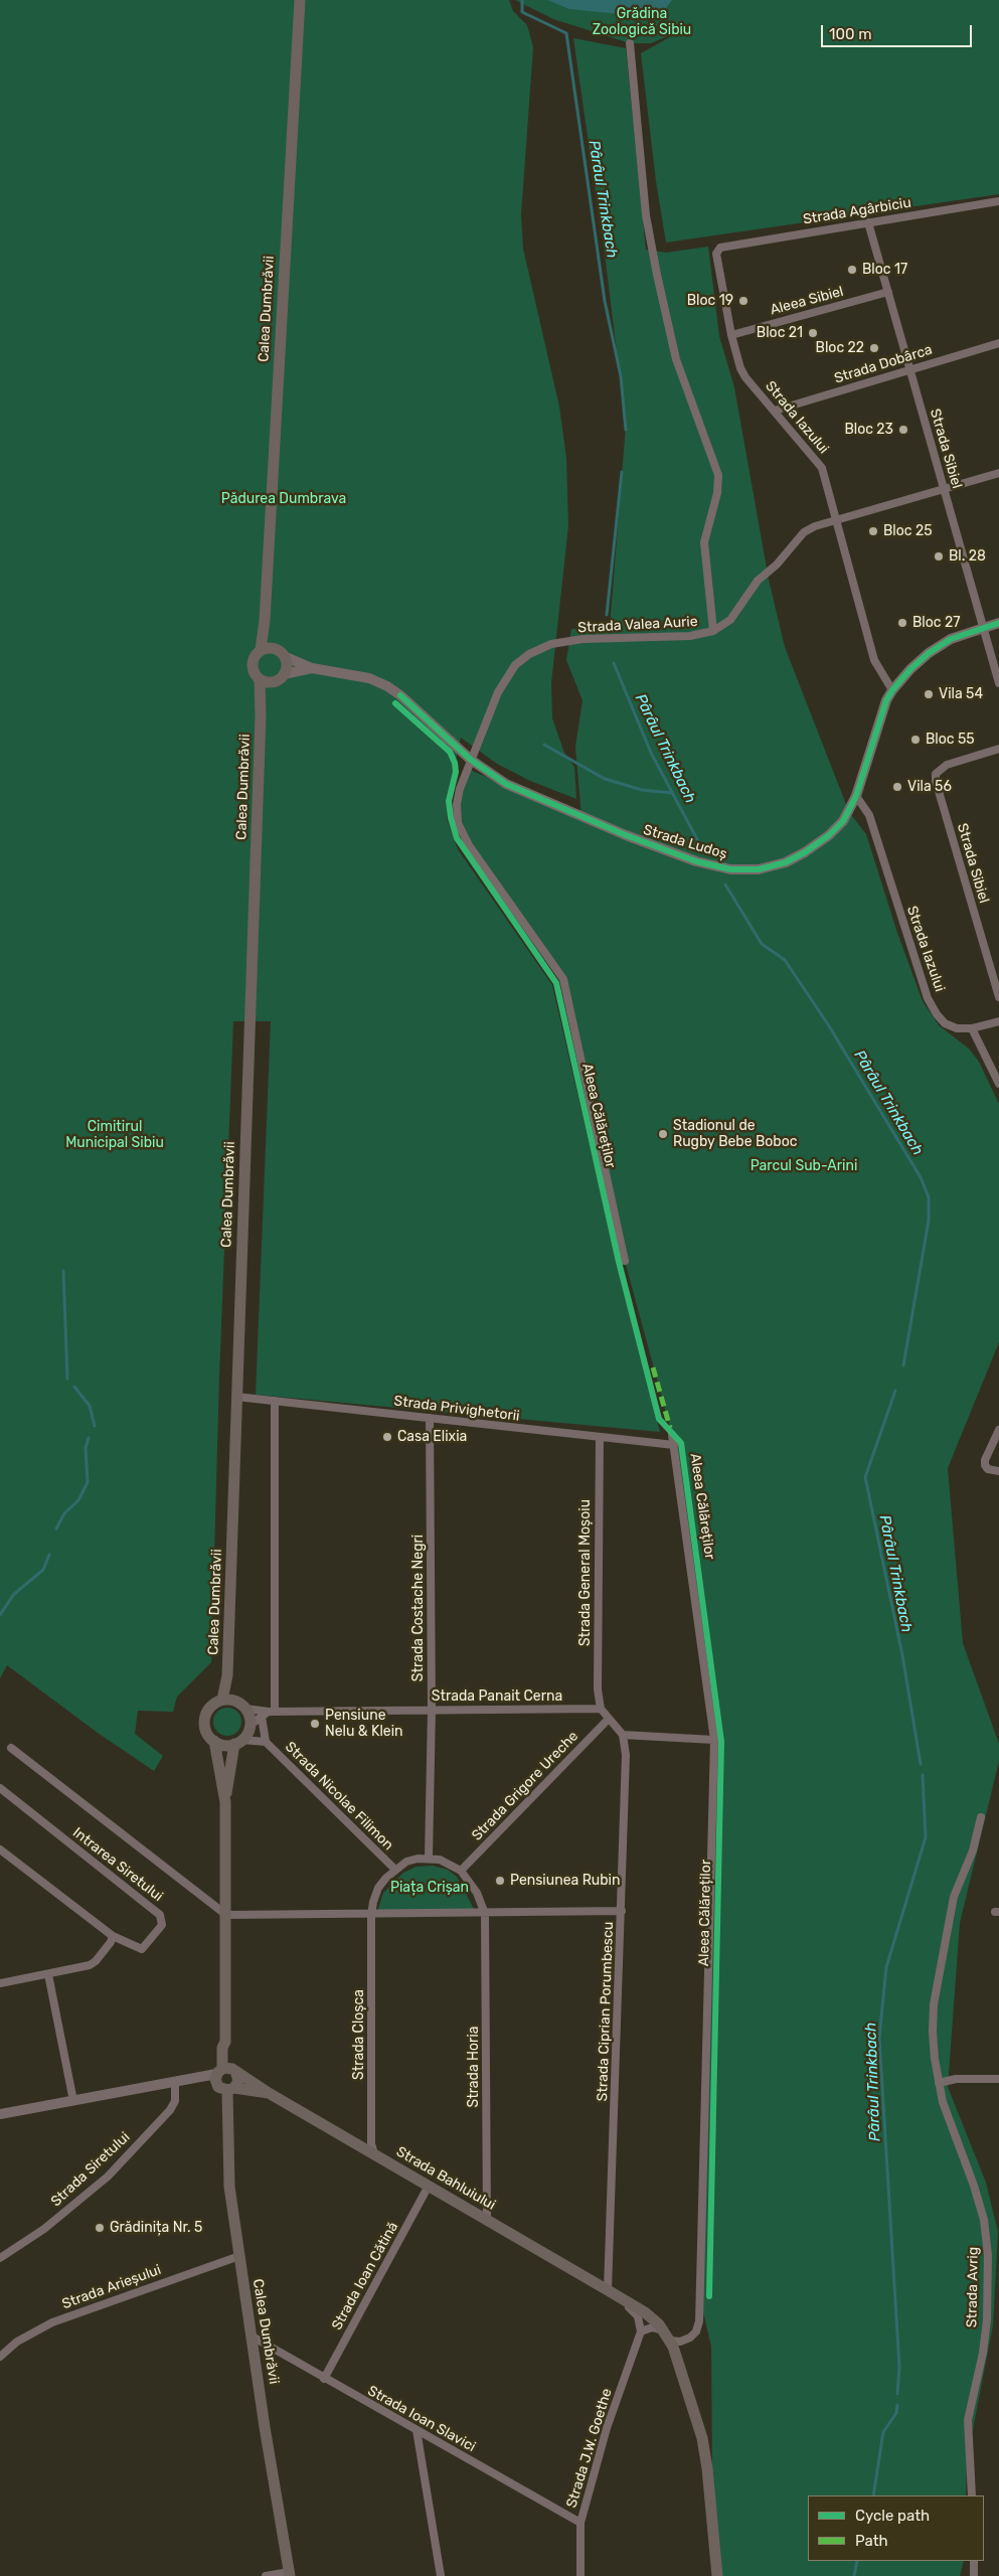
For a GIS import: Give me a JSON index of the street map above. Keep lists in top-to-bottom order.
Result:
{
  "streets": {
    "main road": ["Calea Dumbrăvii", "Strada Bahluiului"],
    "street": [
      "Strada Agârbiciu",
      "Aleea Sibiel",
      "Strada Dobârca",
      "Strada Iazului",
      "Strada Sibiel",
      "Strada Valea Aurie",
      "Strada Ludoș",
      "Aleea Călăreților",
      "Strada Privighetorii",
      "Strada General Moșoiu",
      "Strada Costache Negri",
      "Strada Panait Cerna",
      "Strada Grigore Ureche",
      "Strada Nicolae Filimon",
      "Intrarea Siretului",
      "Strada Ciprian Porumbescu",
      "Strada Cloșca",
      "Strada Horia",
      "Strada Siretului",
      "Strada Ioan Cătină",
      "Strada Arieșului",
      "Strada Avrig",
      "Strada Ioan Slavici",
      "Strada J.W. Goethe"
    ]
  },
  "crossings": [
    ["Strada Agârbiciu", "Strada Iazului"],
    ["Strada Agârbiciu", "Strada Sibiel"],
    ["Aleea Sibiel", "Strada Iazului"],
    ["Aleea Sibiel", "Strada Sibiel"],
    ["Calea Dumbrăvii", "Strada Ludoș"],
    ["Calea Dumbrăvii", "Strada Privighetorii"],
    ["Calea Dumbrăvii", "Strada Panait Cerna"],
    ["Calea Dumbrăvii", "Strada Nicolae Filimon"],
    ["Calea Dumbrăvii", "Strada Bahluiului"],
    ["Calea Dumbrăvii", "Strada Arieșului"],
    ["Calea Dumbrăvii", "Strada Ioan Slavici"],
    ["Strada Dobârca", "Strada Iazului"],
    ["Strada Dobârca", "Strada Sibiel"],
    ["Strada Iazului", "Strada Valea Aurie"],
    ["Strada Iazului", "Strada Ludoș"],
    ["Strada Sibiel", "Strada Valea Aurie"],
    ["Strada Sibiel", "Strada Ludoș"],
    ["Strada Valea Aurie", "Strada Ludoș"],
    ["Strada Valea Aurie", "Aleea Călăreților"],
    ["Strada Ludoș", "Aleea Călăreților"],
    ["Aleea Călăreților", "Strada Privighetorii"],
    ["Aleea Călăreților", "Strada Bahluiului"],
    ["Strada Privighetorii", "Strada General Moșoiu"],
    ["Strada Privighetorii", "Strada Costache Negri"],
    ["Strada General Moșoiu", "Strada Panait Cerna"],
    ["Strada Costache Negri", "Strada Panait Cerna"],
    ["Strada Panait Cerna", "Strada Nicolae Filimon"],
    ["Strada Ciprian Porumbescu", "Strada Bahluiului"],
    ["Strada Cloșca", "Strada Bahluiului"],
    ["Strada Horia", "Strada Bahluiului"],
    ["Strada Bahluiului", "Strada Ioan Cătină"],
    ["Strada Ioan Cătină", "Strada Ioan Slavici"],
    ["Strada Ioan Slavici", "Strada J.W. Goethe"]
  ],
  "water": ["Pârâul Trinkbach"],
  "parks": [
    "Grădina Zoologică Sibiu",
    "Pădurea Dumbrava",
    "Cimitirul Municipal Sibiu",
    "Parcul Sub-Arini",
    "Piața Crișan"
  ],
  "places": [
    "Bloc 17",
    "Bloc 19",
    "Bloc 21",
    "Bloc 22",
    "Bloc 23",
    "Bloc 25",
    "Bl. 28",
    "Bloc 27",
    "Vila 54",
    "Bloc 55",
    "Vila 56",
    "Stadionul de Rugby Bebe Boboc",
    "Casa Elixia",
    "Pensiune Nelu & Klein",
    "Pensiunea Rubin",
    "Grădinița Nr. 5"
  ],
  "legend": ["Cycle path", "Path"],
  "scale_bar": "100 m"
}
